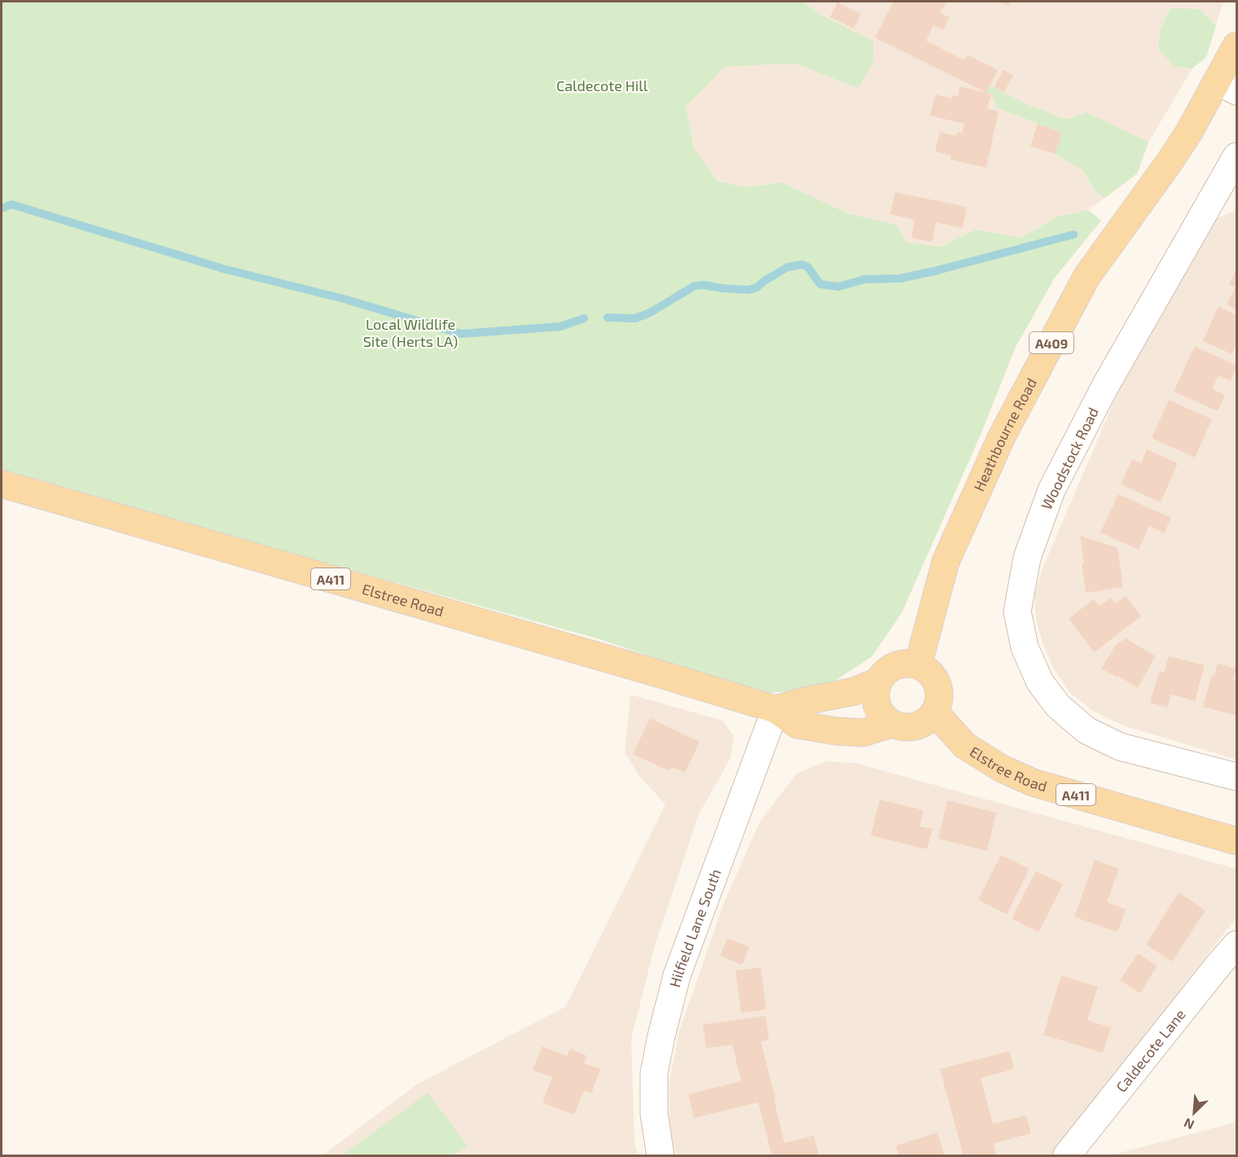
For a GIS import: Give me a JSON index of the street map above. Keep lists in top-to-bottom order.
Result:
{
  "streets": {
    "main road": [
      "A409",
      "Heathbourne Road",
      "A411",
      "Elstree Road"
    ],
    "street": ["Woodstock Road", "Hilfield Lane South", "Caldecote Lane"]
  },
  "crossings": [
    ["Heathbourne Road", "Elstree Road"],
    ["Elstree Road", "Hilfield Lane South"]
  ],
  "parks": ["Caldecote Hill", "Local Wildlife Site (Herts LA)"],
  "north": "bottom left"
}
